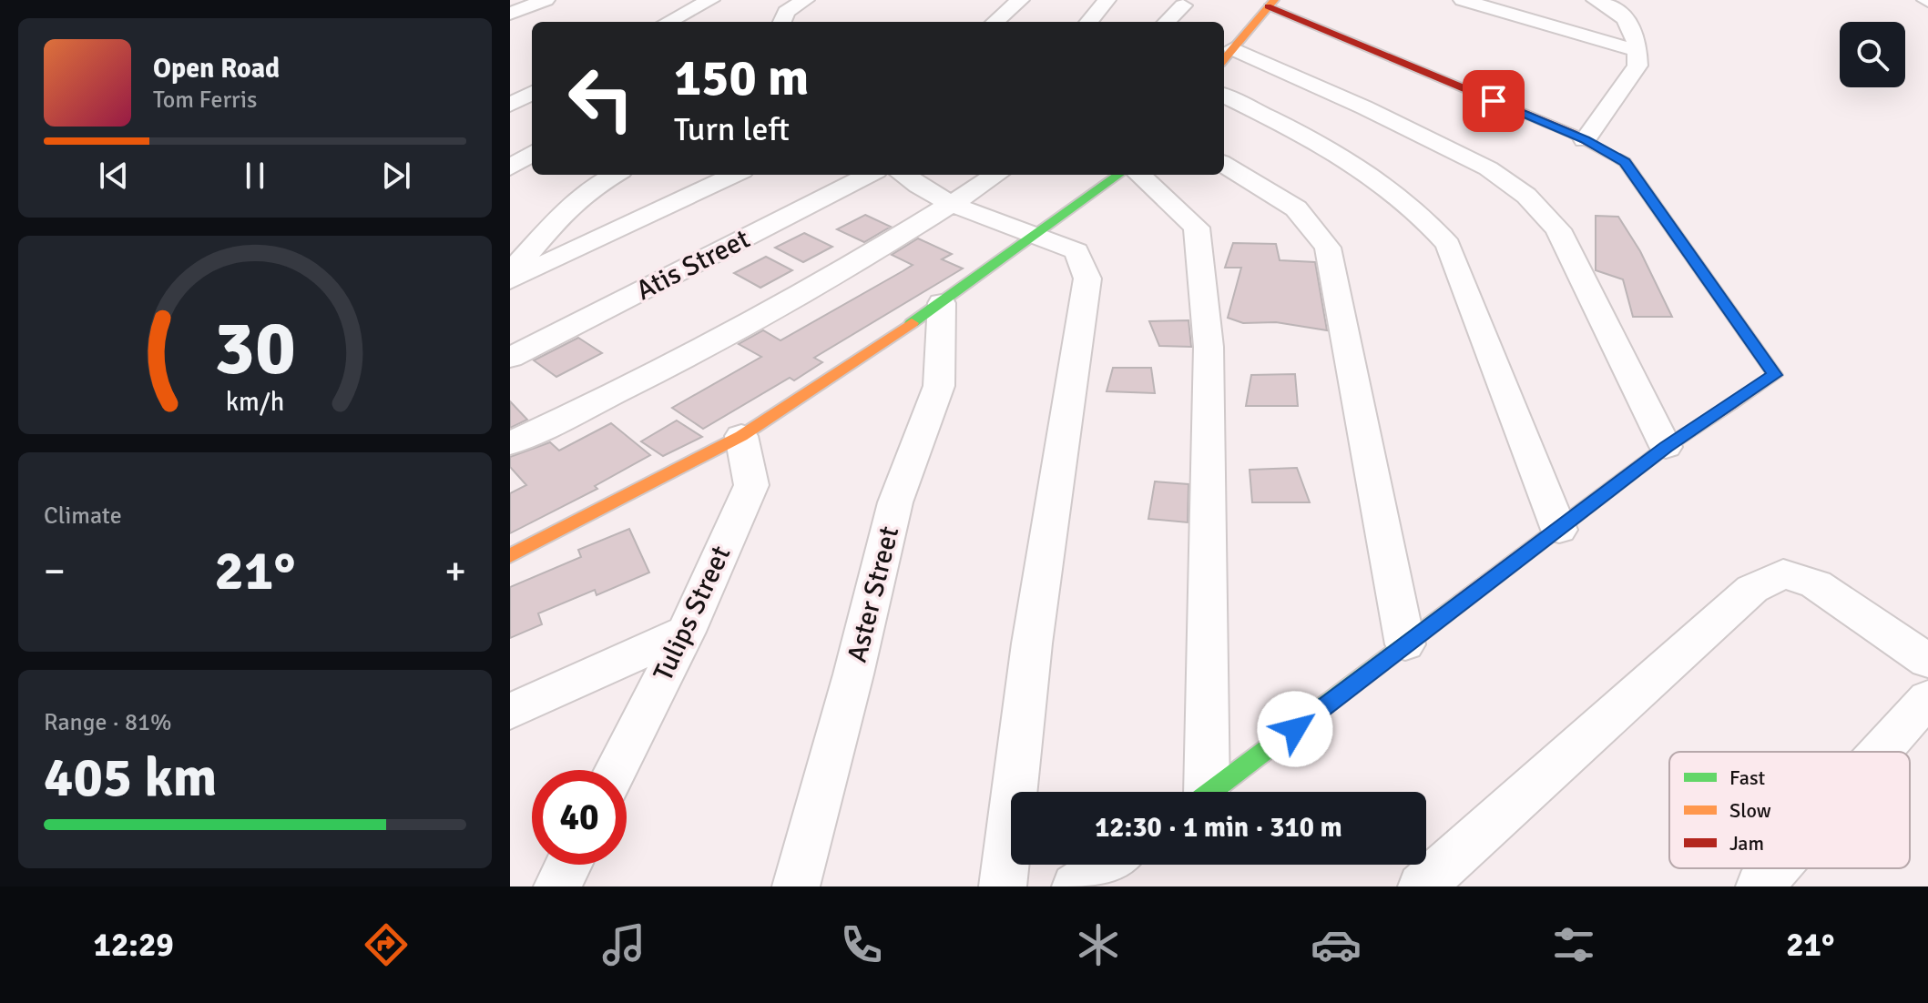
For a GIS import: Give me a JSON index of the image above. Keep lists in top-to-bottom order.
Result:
{
  "streets": {
    "street": ["Atis Street", "Aster Street", "Tulips Street"]
  },
  "legend": ["Fast", "Slow", "Jam"],
  "page": {
    "turn": ["150 m", "Turn left"],
    "song": ["Open Road", "Tom Ferris"],
    "tile": [
      "Climate",
      ["Range · 81%", "405 km"]
    ],
    "heat": ["−", "21°", "+"],
    "limit": "40",
    "trip": "12:30 · 1 min · 310 m",
    "tabs": ["12:29", "21°"],
    "gauge": ["30", "km/h"]
  }
}
